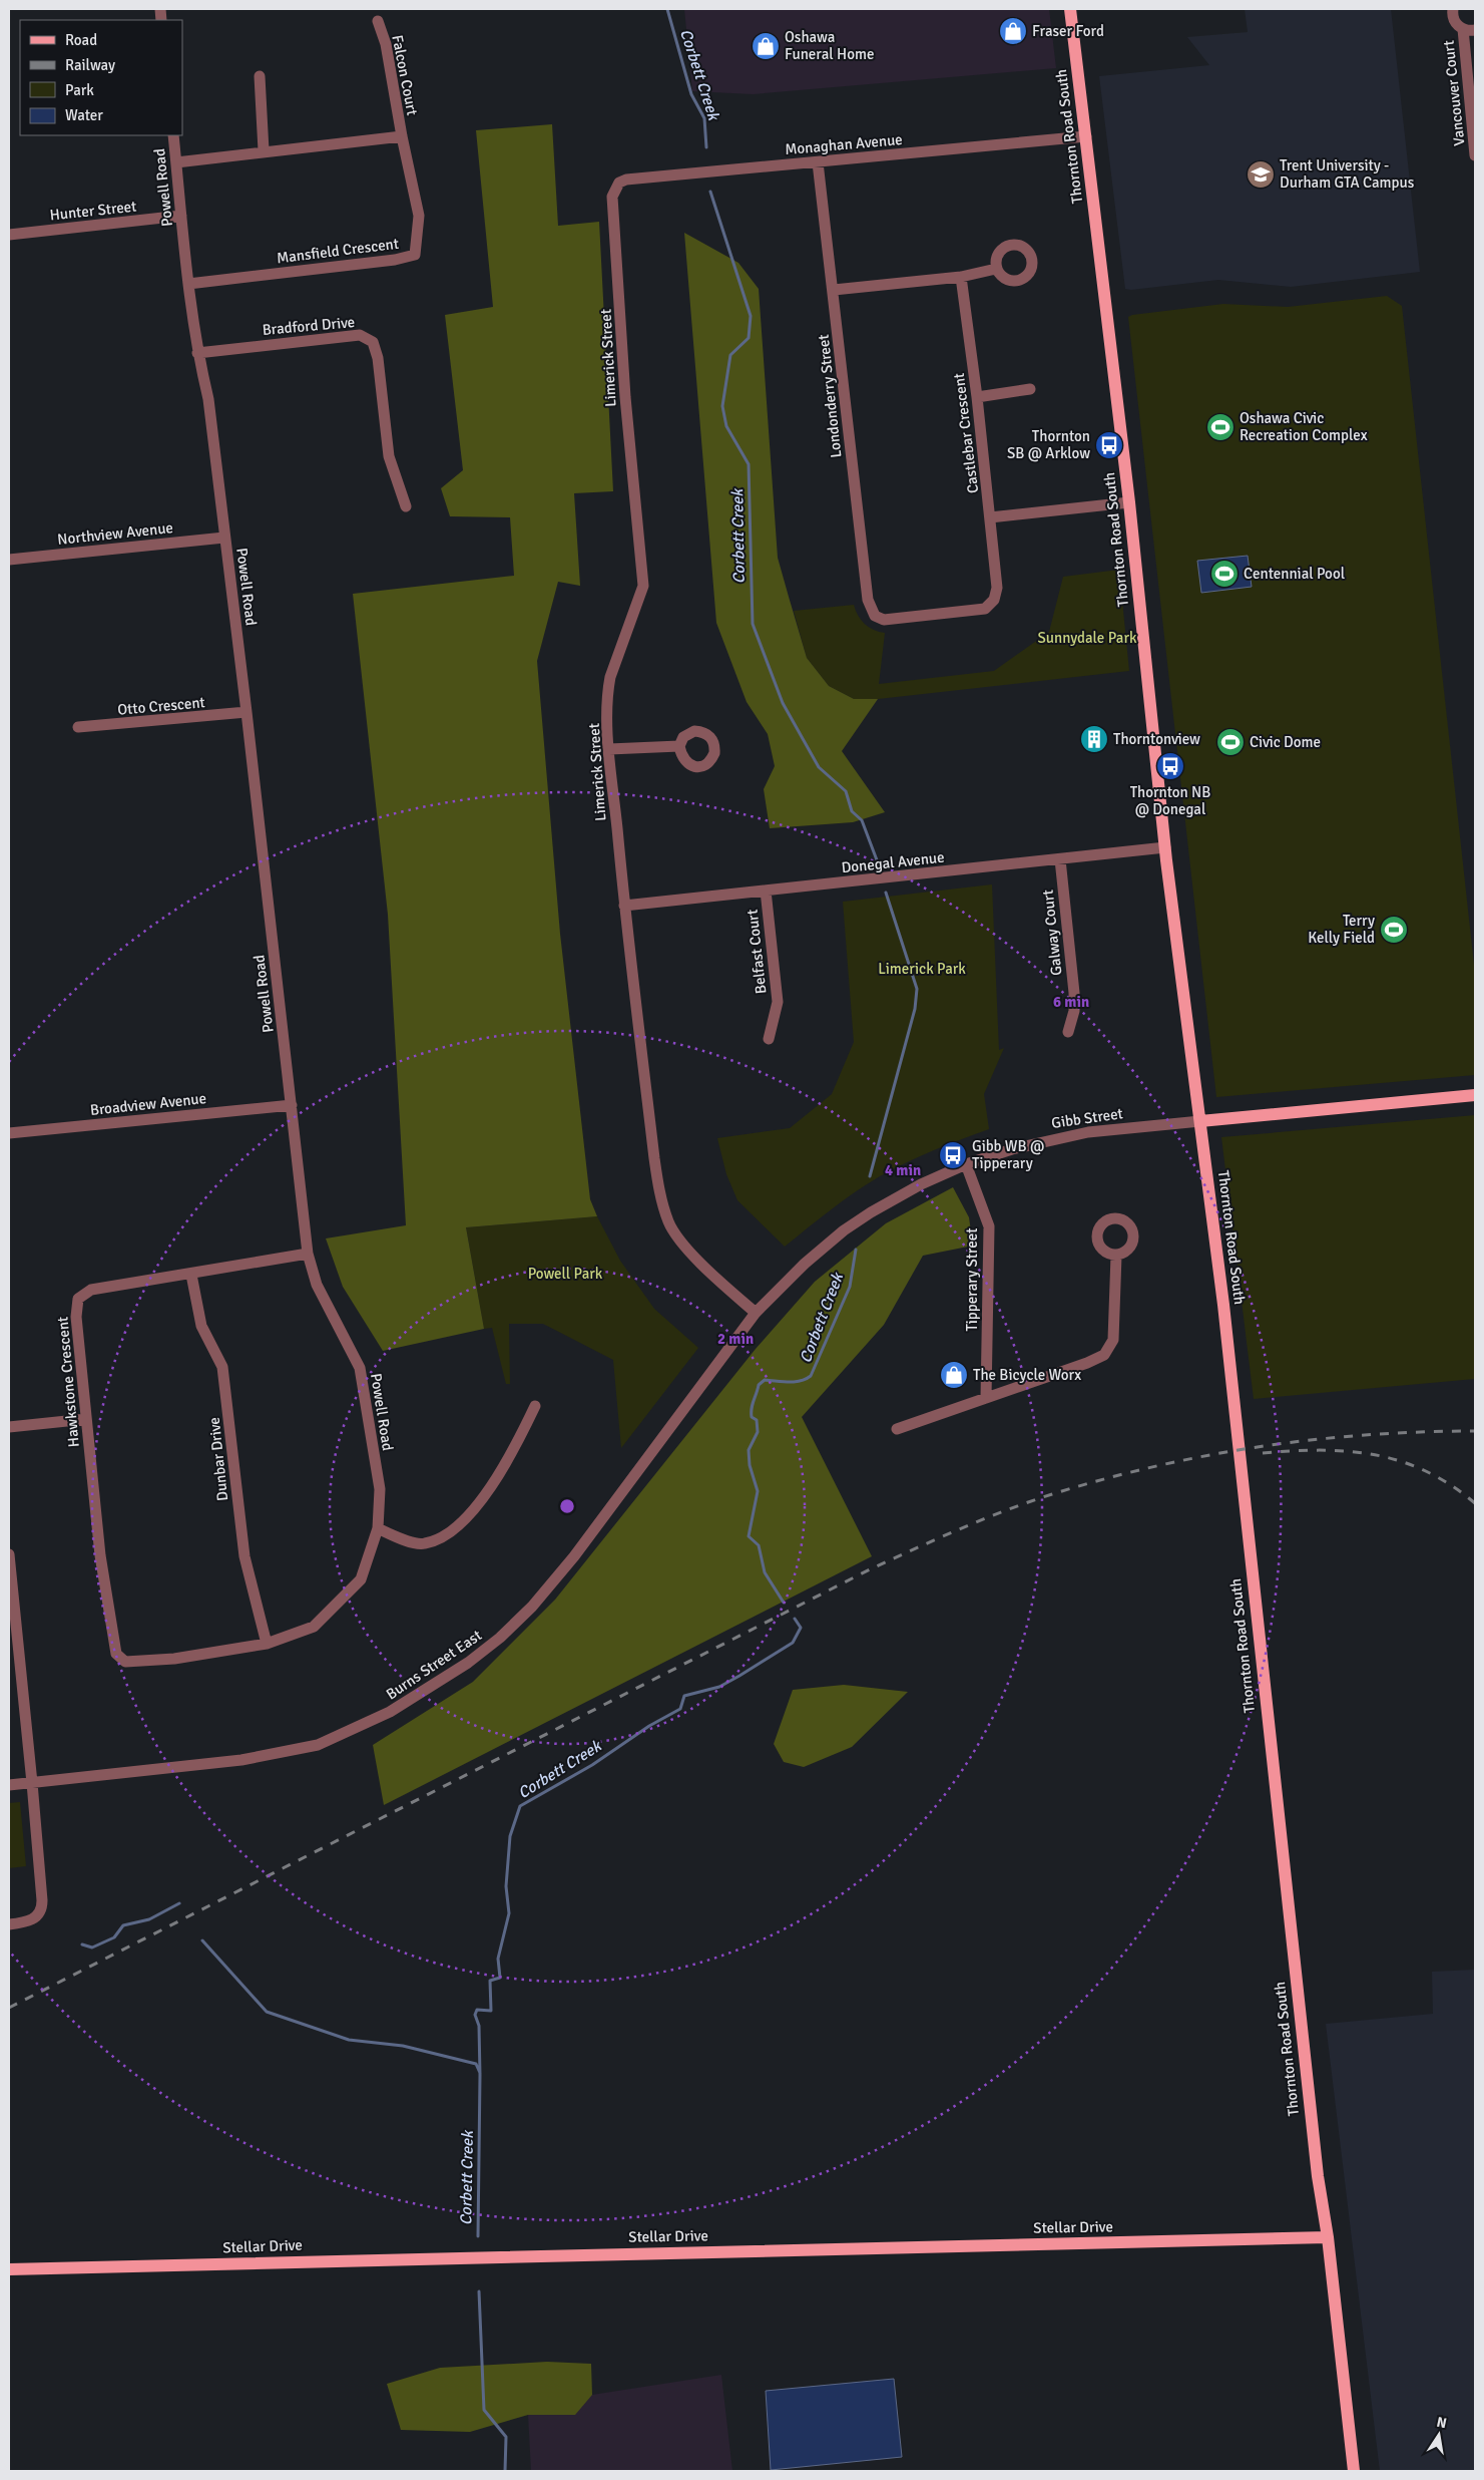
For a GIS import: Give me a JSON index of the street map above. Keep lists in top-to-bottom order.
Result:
{
  "streets": {
    "main road": ["Thornton Road South", "Gibb Street", "Stellar Drive"],
    "street": [
      "Falcon Court",
      "Vancouver Court",
      "Monaghan Avenue",
      "Powell Road",
      "Hunter Street",
      "Mansfield Crescent",
      "Bradford Drive",
      "Limerick Street",
      "Londonderry Street",
      "Castlebar Crescent",
      "Northview Avenue",
      "Otto Crescent",
      "Donegal Avenue",
      "Galway Court",
      "Belfast Court",
      "Broadview Avenue",
      "Tipperary Street",
      "Hawkstone Crescent",
      "Dunbar Drive",
      "Burns Street East"
    ]
  },
  "crossings": [
    ["Falcon Court", "Mansfield Crescent"],
    ["Thornton Road South", "Monaghan Avenue"],
    ["Thornton Road South", "Donegal Avenue"],
    ["Thornton Road South", "Gibb Street"],
    ["Thornton Road South", "Stellar Drive"],
    ["Monaghan Avenue", "Limerick Street"],
    ["Monaghan Avenue", "Londonderry Street"],
    ["Powell Road", "Hunter Street"],
    ["Powell Road", "Mansfield Crescent"],
    ["Powell Road", "Bradford Drive"],
    ["Powell Road", "Northview Avenue"],
    ["Powell Road", "Otto Crescent"],
    ["Powell Road", "Broadview Avenue"],
    ["Powell Road", "Hawkstone Crescent"],
    ["Powell Road", "Dunbar Drive"],
    ["Limerick Street", "Donegal Avenue"],
    ["Limerick Street", "Gibb Street"],
    ["Limerick Street", "Burns Street East"],
    ["Londonderry Street", "Castlebar Crescent"],
    ["Donegal Avenue", "Galway Court"],
    ["Donegal Avenue", "Belfast Court"],
    ["Gibb Street", "Tipperary Street"],
    ["Gibb Street", "Burns Street East"],
    ["Hawkstone Crescent", "Dunbar Drive"]
  ],
  "water": ["Corbett Creek"],
  "parks": ["Sunnydale Park", "Limerick Park", "Powell Park"],
  "places": {
    "shop": ["Fraser Ford", "Oshawa Funeral Home", "The Bicycle Worx"],
    "school or university": ["Trent University - Durham GTA Campus"],
    "sports": [
      "Oshawa Civic Recreation Complex",
      "Centennial Pool",
      "Civic Dome",
      "Terry Kelly Field"
    ],
    "bus stop": ["Thornton SB @ Arklow", "Thornton NB @ Donegal", "Gibb WB @ Tipperary"],
    "building": ["Thorntonview"]
  },
  "legend": [
    "Road",
    "Railway",
    "Park",
    "Water"
  ],
  "north": "top",
  "rings": ["6 min", "4 min", "2 min"]
}
